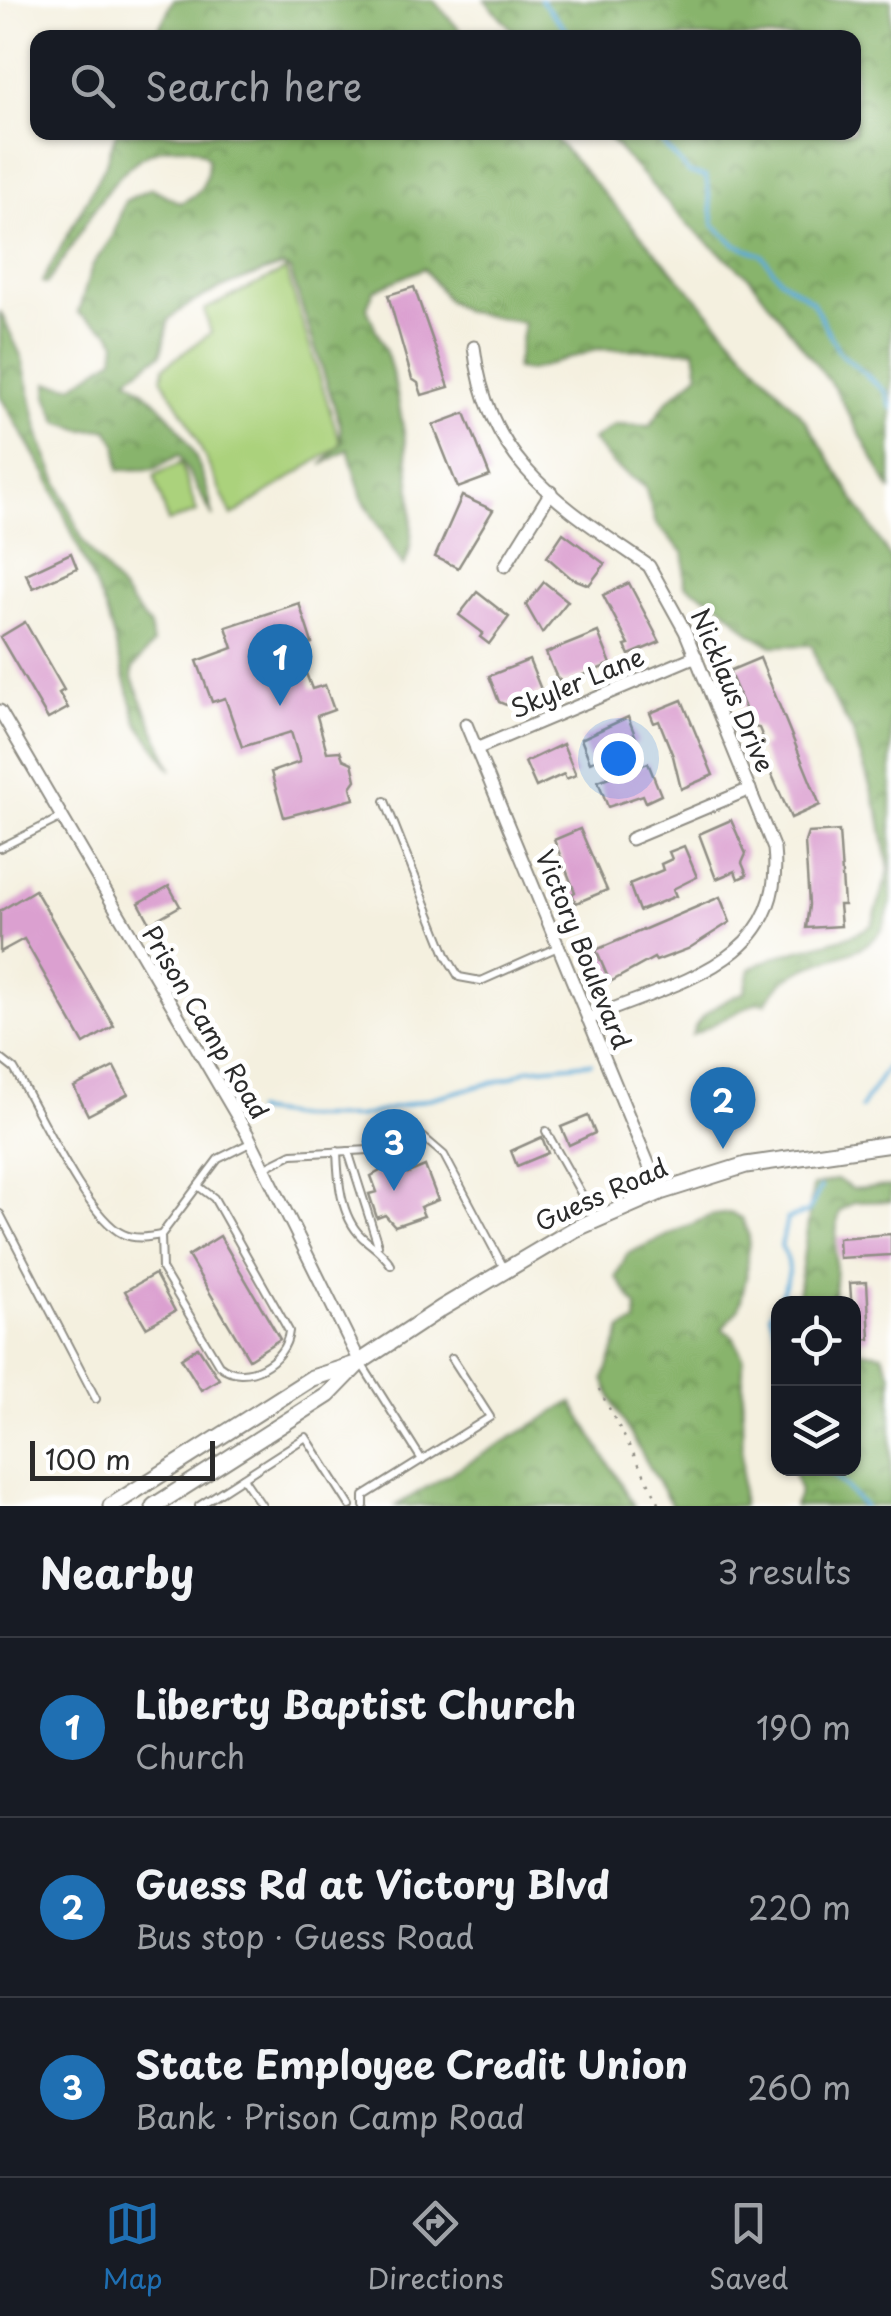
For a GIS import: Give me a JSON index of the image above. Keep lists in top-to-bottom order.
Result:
{
  "streets": {
    "main road": ["Guess Road"],
    "street": [
      "Skyler Lane",
      "Nicklaus Drive",
      "Victory Boulevard",
      "Prison Camp Road"
    ]
  },
  "crossings": [
    ["Skyler Lane", "Nicklaus Drive"],
    ["Skyler Lane", "Victory Boulevard"],
    ["Nicklaus Drive", "Victory Boulevard"],
    ["Victory Boulevard", "Guess Road"],
    ["Prison Camp Road", "Guess Road"]
  ],
  "scale_bar": "100 m",
  "page": {
    "search": "Search here",
    "pins": ["1", "2", "3"],
    "scale": "100 m",
    "heading": ["Nearby", "3 results"],
    "list": [
      {
        "mark": "1",
        "name": "Liberty Baptist Church",
        "note": "Church",
        "value": "190 m"
      },
      {
        "mark": "2",
        "name": "Guess Rd at Victory Blvd",
        "note": "Bus stop · Guess Road",
        "value": "220 m"
      },
      {
        "mark": "3",
        "name": "State Employee Credit Union",
        "note": "Bank · Prison Camp Road",
        "value": "260 m"
      }
    ],
    "nav": ["Map", "Directions", "Saved"]
  }
}
